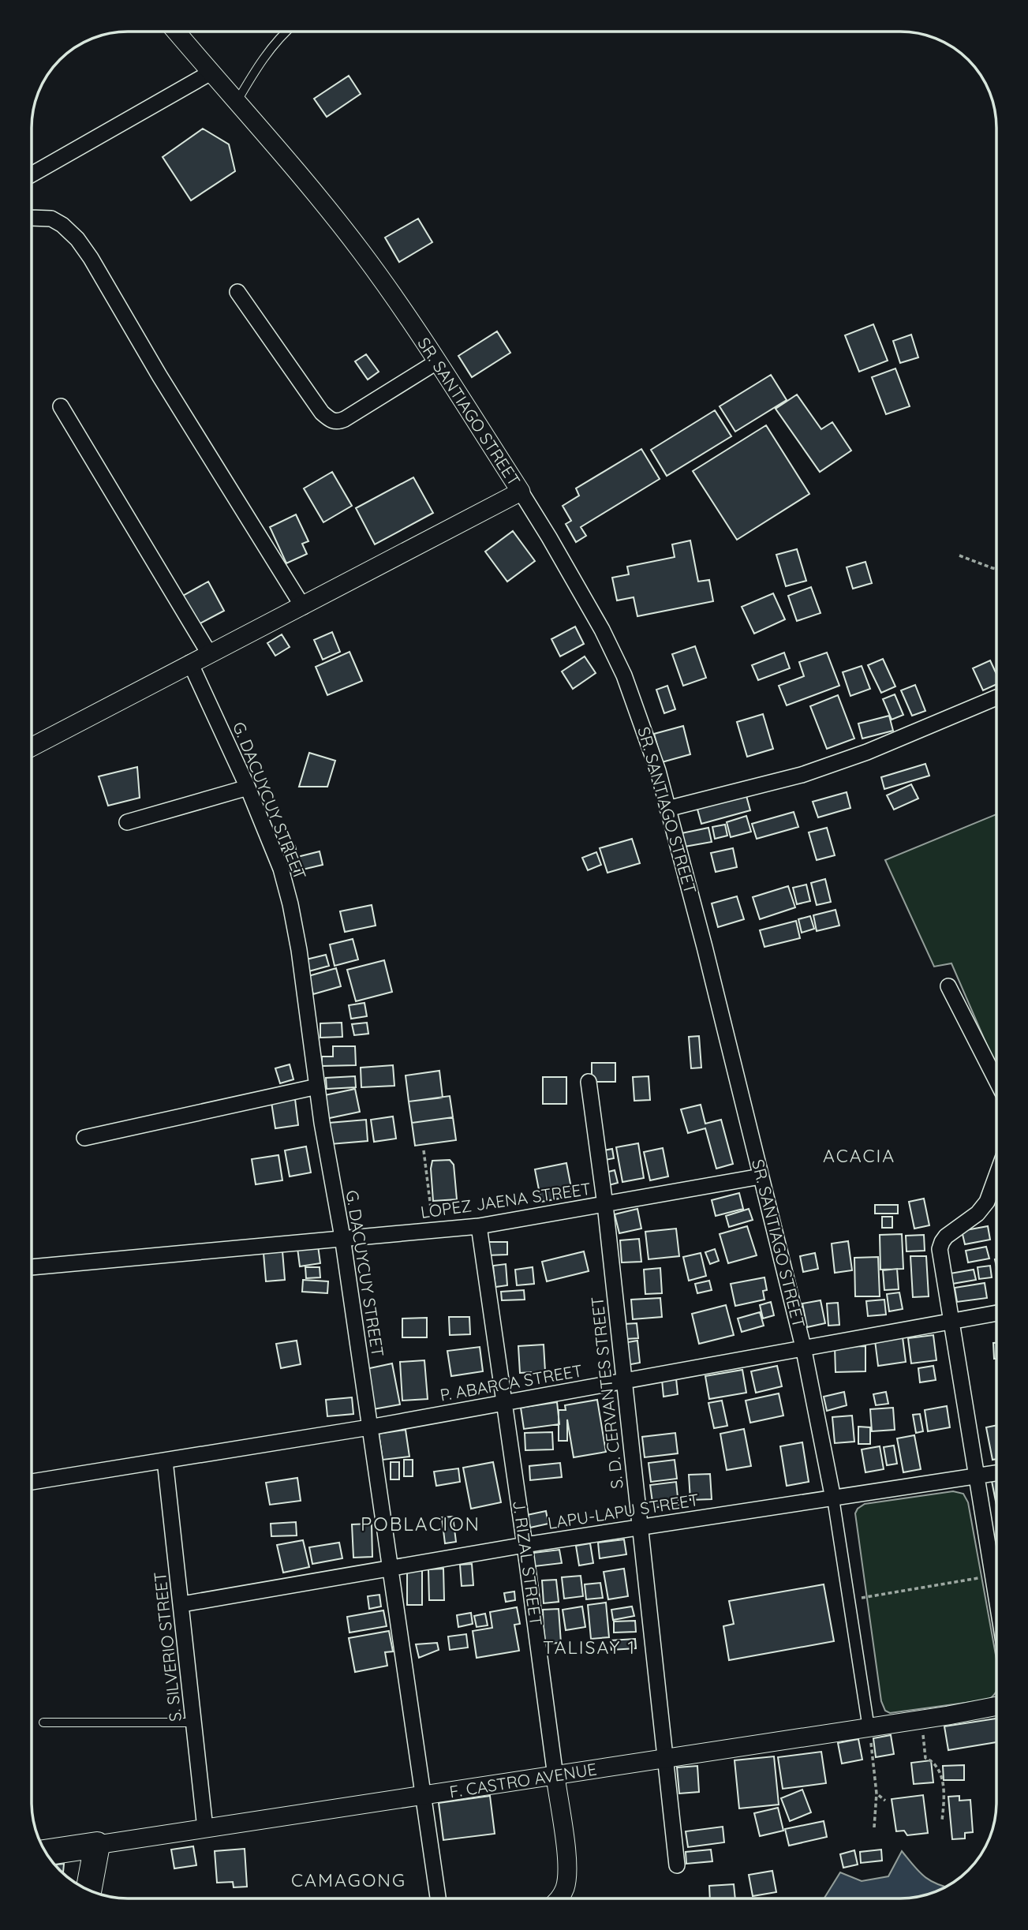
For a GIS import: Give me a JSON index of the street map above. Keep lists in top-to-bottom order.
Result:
{
  "streets": {
    "highway": ["F. CASTRO AVENUE"],
    "street": [
      "SR. SANTIAGO STREET",
      "G. DACUYCUY STREET",
      "LOPEZ JAENA STREET",
      "P. ABARCA STREET",
      "S. D. CERVANTES STREET",
      "LAPU-LAPU STREET",
      "J. RIZAL STREET",
      "S. SILVERIO STREET"
    ]
  },
  "crossings": [
    ["SR. SANTIAGO STREET", "LOPEZ JAENA STREET"],
    ["SR. SANTIAGO STREET", "P. ABARCA STREET"],
    ["SR. SANTIAGO STREET", "LAPU-LAPU STREET"],
    ["SR. SANTIAGO STREET", "F. CASTRO AVENUE"],
    ["G. DACUYCUY STREET", "LOPEZ JAENA STREET"],
    ["G. DACUYCUY STREET", "P. ABARCA STREET"],
    ["G. DACUYCUY STREET", "LAPU-LAPU STREET"],
    ["G. DACUYCUY STREET", "F. CASTRO AVENUE"],
    ["LOPEZ JAENA STREET", "S. D. CERVANTES STREET"],
    ["LOPEZ JAENA STREET", "J. RIZAL STREET"],
    ["P. ABARCA STREET", "S. D. CERVANTES STREET"],
    ["P. ABARCA STREET", "J. RIZAL STREET"],
    ["P. ABARCA STREET", "S. SILVERIO STREET"],
    ["S. D. CERVANTES STREET", "LAPU-LAPU STREET"],
    ["S. D. CERVANTES STREET", "F. CASTRO AVENUE"],
    ["LAPU-LAPU STREET", "J. RIZAL STREET"],
    ["LAPU-LAPU STREET", "S. SILVERIO STREET"],
    ["J. RIZAL STREET", "F. CASTRO AVENUE"],
    ["S. SILVERIO STREET", "F. CASTRO AVENUE"]
  ],
  "districts": [
    "ACACIA",
    "POBLACION",
    "TALISAY 1",
    "CAMAGONG"
  ]
}
